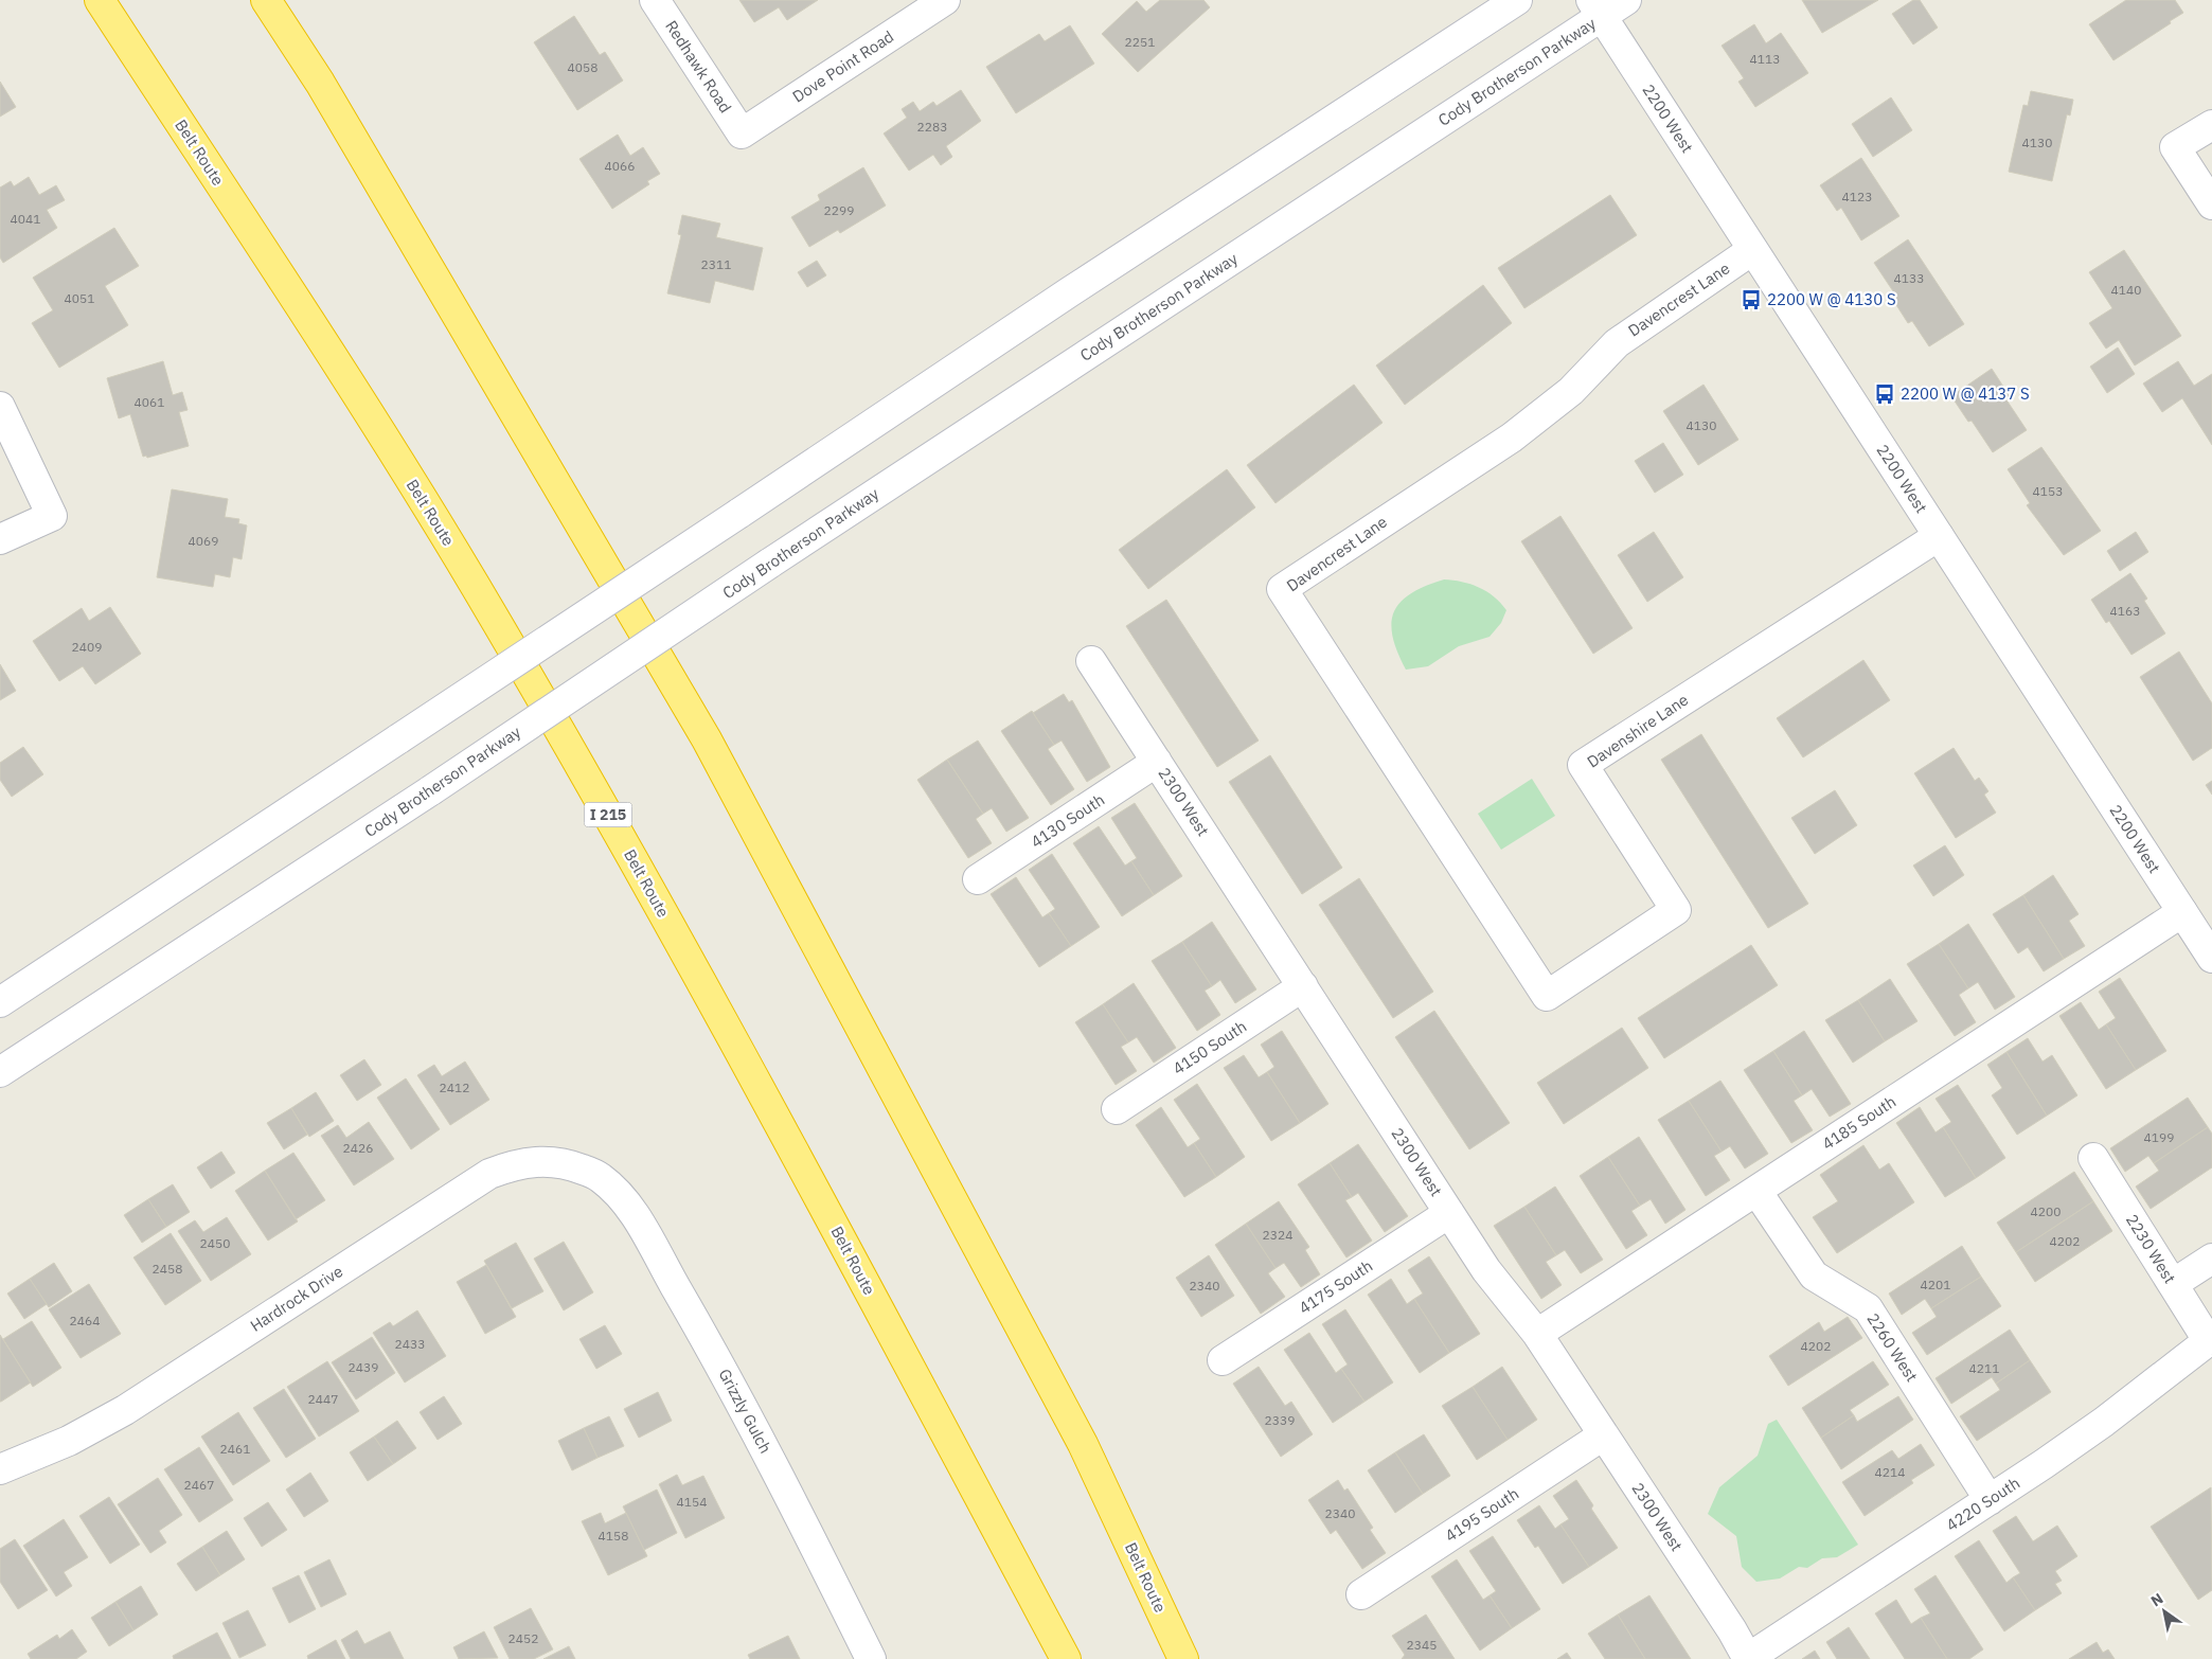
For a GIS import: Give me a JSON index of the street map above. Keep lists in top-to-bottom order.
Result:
{
  "streets": {
    "highway": ["Belt Route", "I 215"],
    "street": [
      "Redhawk Road",
      "Dove Point Road",
      "Cody Brotherson Parkway",
      "2200 West",
      "Davencrest Lane",
      "Davenshire Lane",
      "2300 West",
      "4130 South",
      "4150 South",
      "4185 South",
      "2230 West",
      "4175 South",
      "Hardrock Drive",
      "2260 West",
      "Grizzly Gulch",
      "4220 South",
      "4195 South"
    ]
  },
  "crossings": [
    ["Redhawk Road", "Dove Point Road"],
    ["Cody Brotherson Parkway", "2200 West"],
    ["2200 West", "Davencrest Lane"],
    ["2200 West", "Davenshire Lane"],
    ["2200 West", "4185 South"],
    ["Davencrest Lane", "Davenshire Lane"],
    ["2300 West", "4130 South"],
    ["2300 West", "4150 South"],
    ["2300 West", "4185 South"],
    ["2300 West", "4175 South"],
    ["2300 West", "4220 South"],
    ["2300 West", "4195 South"],
    ["4185 South", "2260 West"],
    ["2230 West", "4220 South"],
    ["Hardrock Drive", "Grizzly Gulch"],
    ["2260 West", "4220 South"]
  ],
  "places": {
    "bus stop": ["2200 W @ 4130 S", "2200 W @ 4137 S"]
  },
  "house_numbers": [
    "2251",
    "4113",
    "4058",
    "2283",
    "4130",
    "4066",
    "4123",
    "2299",
    "4041",
    "2311",
    "4133",
    "4140",
    "4051",
    "4061",
    "4130",
    "4153",
    "4069",
    "4163",
    "2409",
    "2412",
    "4199",
    "2426",
    "4200",
    "2324",
    "4202",
    "2450",
    "2458",
    "4201",
    "2340",
    "2464",
    "2433",
    "4202",
    "2439",
    "4211",
    "2447",
    "2339",
    "2461",
    "4214",
    "2467",
    "4154",
    "2340",
    "4158",
    "2452",
    "2345"
  ],
  "north": "top left"
}
